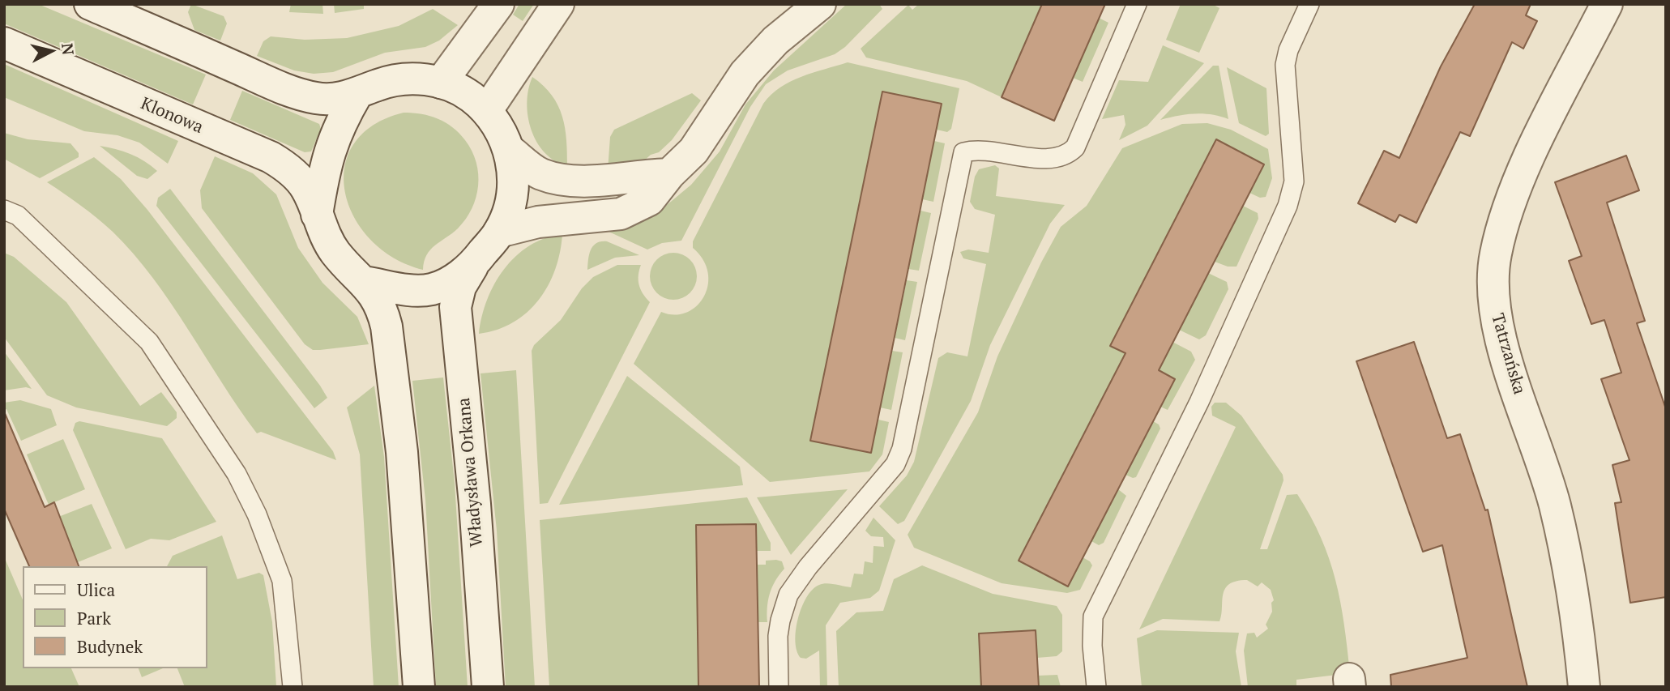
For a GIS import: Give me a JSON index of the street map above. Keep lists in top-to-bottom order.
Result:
{
  "streets": {
    "street": ["Klonowa", "Tatrzańska", "Władysława Orkana"]
  },
  "legend": ["Ulica", "Park", "Budynek"],
  "north": "right"
}
